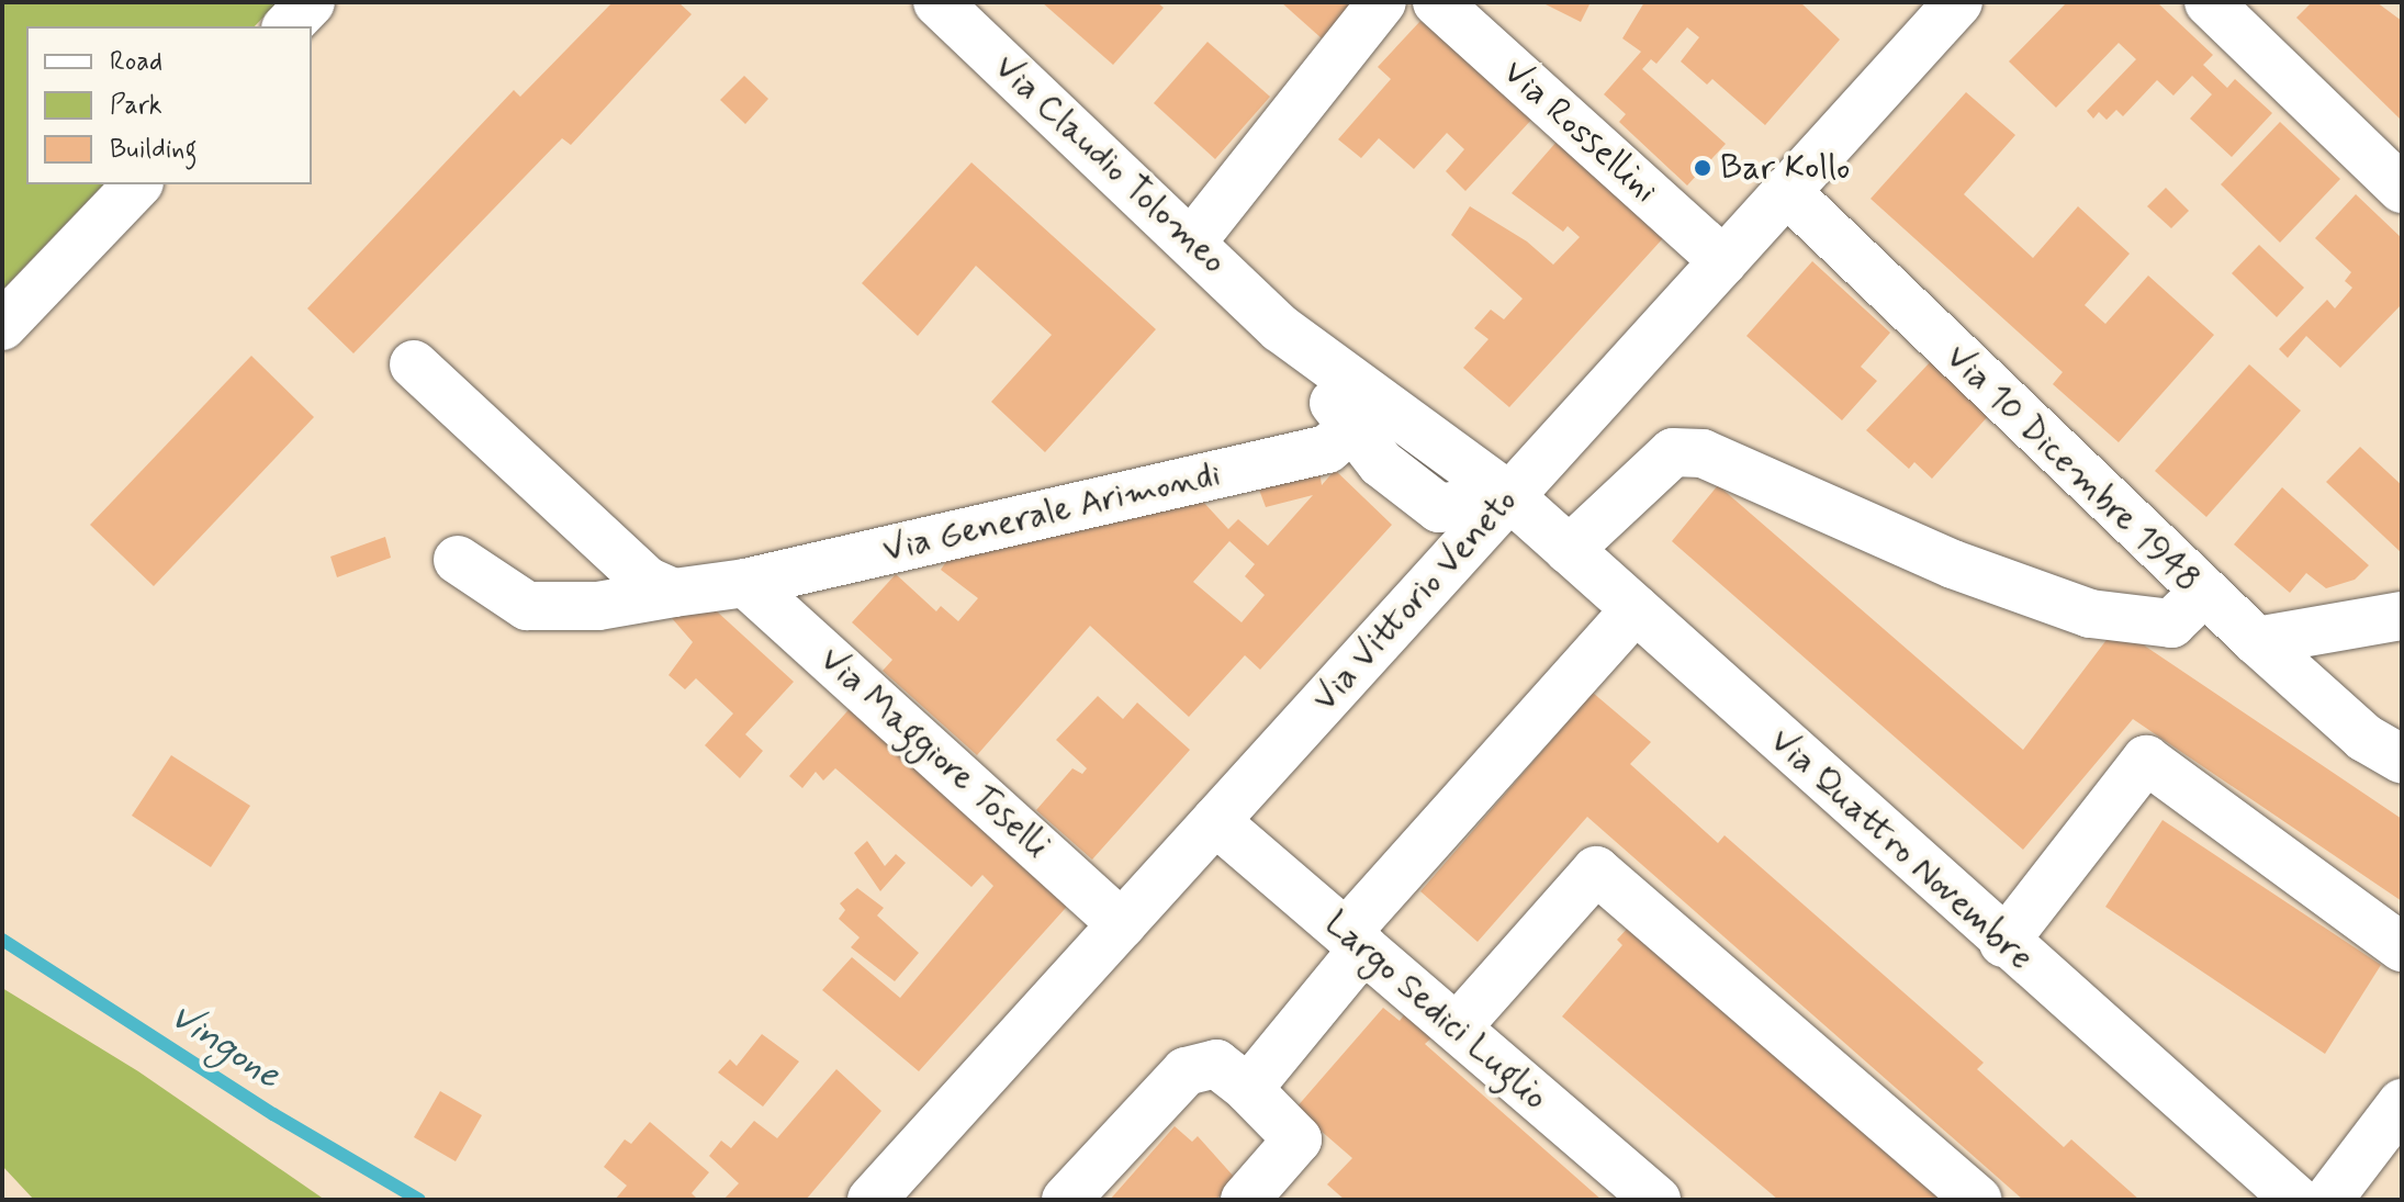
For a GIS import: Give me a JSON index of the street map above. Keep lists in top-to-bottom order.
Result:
{
  "streets": {
    "street": [
      "Via Rossellini",
      "Via Claudio Tolomeo",
      "Via 10 Dicembre 1948",
      "Via Generale Arimondi",
      "Via Vittorio Veneto",
      "Via Maggiore Toselli",
      "Via Quattro Novembre",
      "Largo Sedici Luglio"
    ]
  },
  "crossings": [
    ["Via Rossellini", "Via Vittorio Veneto"],
    ["Via Claudio Tolomeo", "Via Generale Arimondi"],
    ["Via Claudio Tolomeo", "Via Vittorio Veneto"],
    ["Via Claudio Tolomeo", "Via Quattro Novembre"],
    ["Via 10 Dicembre 1948", "Via Vittorio Veneto"],
    ["Via Generale Arimondi", "Via Maggiore Toselli"],
    ["Via Vittorio Veneto", "Via Maggiore Toselli"],
    ["Via Vittorio Veneto", "Via Quattro Novembre"],
    ["Via Vittorio Veneto", "Largo Sedici Luglio"]
  ],
  "water": ["Vingone"],
  "places": ["Bar Kollo"],
  "legend": ["Road", "Park", "Building"]
}
